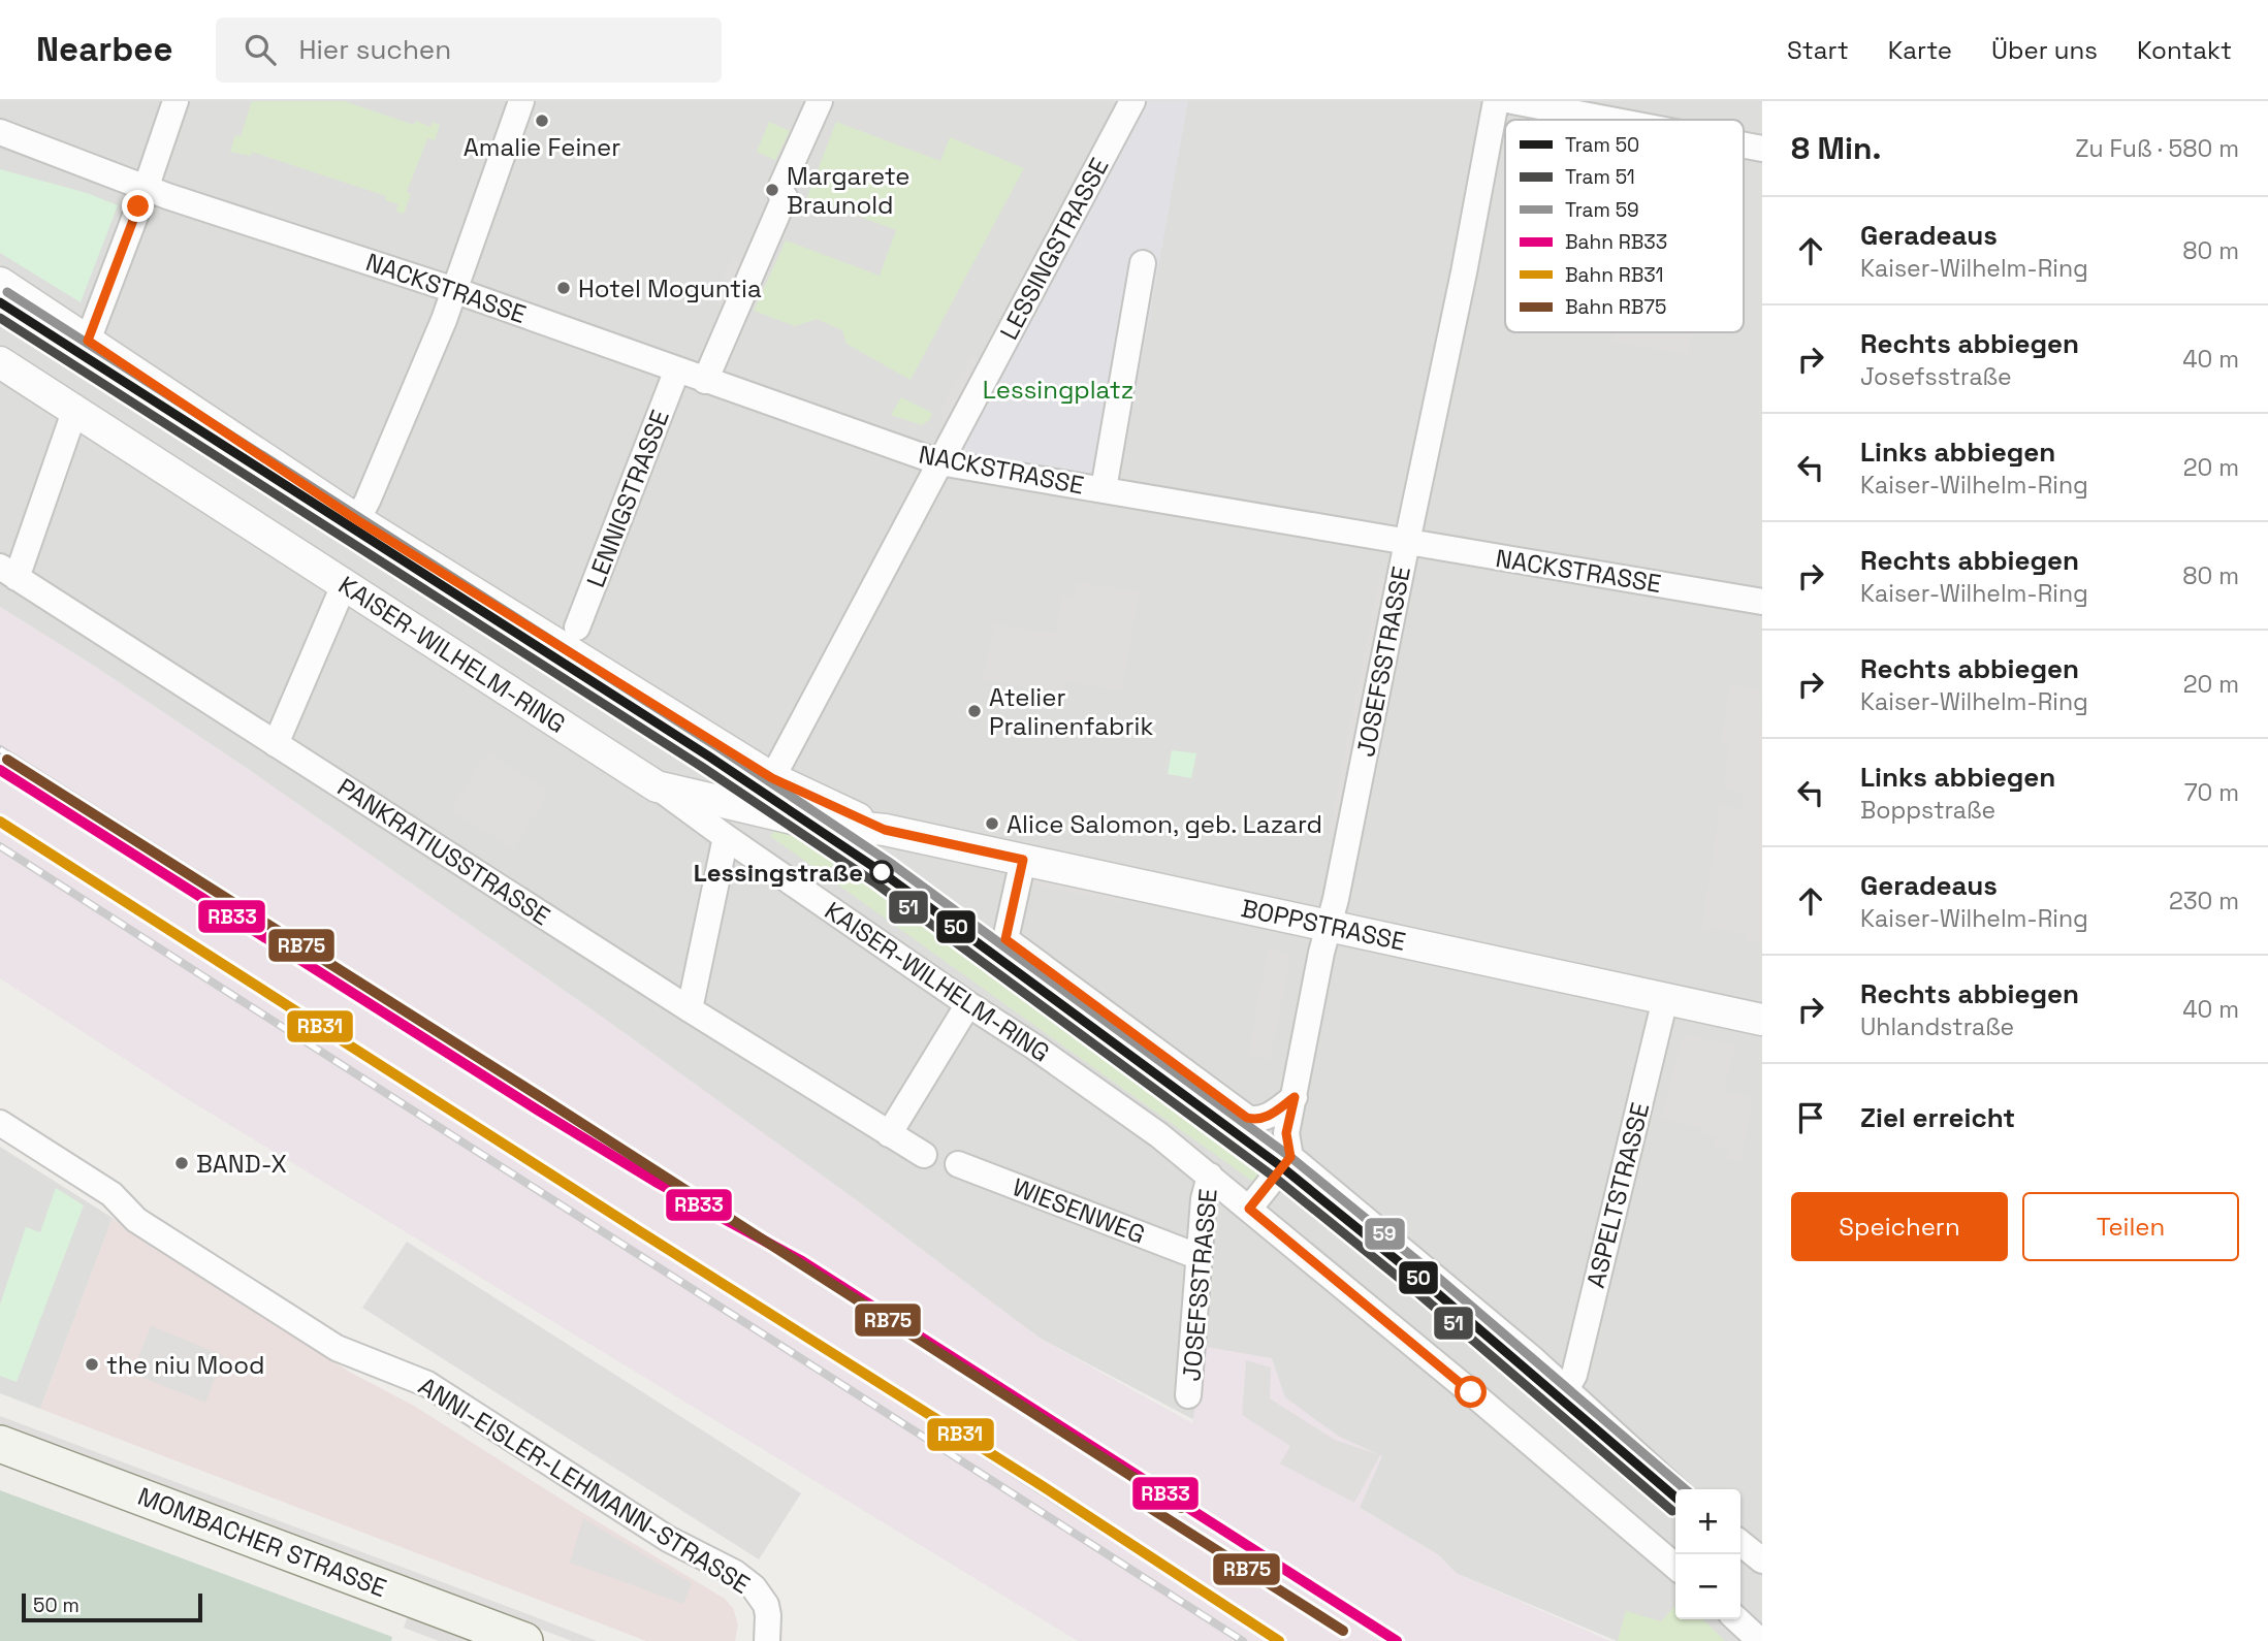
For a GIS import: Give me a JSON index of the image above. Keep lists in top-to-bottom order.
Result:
{
  "streets": {
    "main road": ["MOMBACHER STRASSE"],
    "street": [
      "LESSINGSTRASSE",
      "NACKSTRASSE",
      "LENNIGSTRASSE",
      "KAISER-WILHELM-RING",
      "JOSEFSSTRASSE",
      "PANKRATIUSSTRASSE",
      "BOPPSTRASSE",
      "ASPELTSTRASSE",
      "WIESENWEG",
      "ANNI-EISLER-LEHMANN-STRASSE"
    ]
  },
  "crossings": [
    ["LESSINGSTRASSE", "NACKSTRASSE"],
    ["LESSINGSTRASSE", "BOPPSTRASSE"],
    ["NACKSTRASSE", "LENNIGSTRASSE"],
    ["NACKSTRASSE", "JOSEFSSTRASSE"],
    ["KAISER-WILHELM-RING", "JOSEFSSTRASSE"],
    ["KAISER-WILHELM-RING", "BOPPSTRASSE"],
    ["JOSEFSSTRASSE", "BOPPSTRASSE"],
    ["JOSEFSSTRASSE", "WIESENWEG"],
    ["BOPPSTRASSE", "ASPELTSTRASSE"]
  ],
  "parks": ["Lessingplatz"],
  "places": [
    "Amalie Feiner",
    "Margarete Braunold",
    "Hotel Moguntia",
    "Atelier Pralinenfabrik",
    "Alice Salomon, geb. Lazard",
    "Lessingstraße",
    "BAND-X",
    "the niu Mood"
  ],
  "lines": [
    "tram line 59",
    "tram line 50",
    "tram line 51",
    "rail line RB75",
    "rail line RB33",
    "rail line RB31"
  ],
  "legend": [
    "Tram 50",
    "Tram 51",
    "Tram 59",
    "Bahn RB33",
    "Bahn RB31",
    "Bahn RB75"
  ],
  "scale_bar": "50 m",
  "page": {
    "header": "Nearbee",
    "search": "Hier suchen",
    "nav": [
      "Start",
      "Karte",
      "Über uns",
      "Kontakt"
    ],
    "heading": ["8 Min.", "Zu Fuß · 580 m"],
    "list": [
      ["Geradeaus", "Kaiser-Wilhelm-Ring", "80 m"],
      ["Rechts abbiegen", "Josefsstraße", "40 m"],
      ["Links abbiegen", "Kaiser-Wilhelm-Ring", "20 m"],
      ["Rechts abbiegen", "Kaiser-Wilhelm-Ring", "80 m"],
      ["Rechts abbiegen", "Kaiser-Wilhelm-Ring", "20 m"],
      ["Links abbiegen", "Boppstraße", "70 m"],
      ["Geradeaus", "Kaiser-Wilhelm-Ring", "230 m"],
      ["Rechts abbiegen", "Uhlandstraße", "40 m"],
      "Ziel erreicht"
    ],
    "buttons": ["Speichern", "Teilen"],
    "map_buttons": ["+", "−"],
    "scale": "50 m"
  }
}
